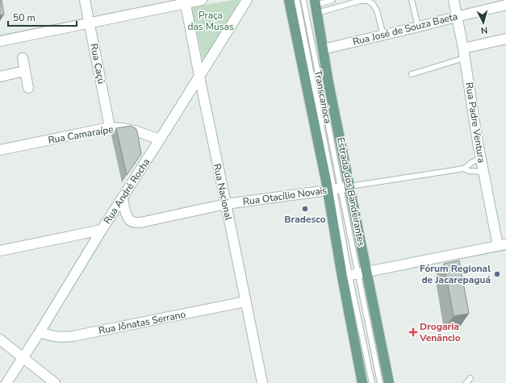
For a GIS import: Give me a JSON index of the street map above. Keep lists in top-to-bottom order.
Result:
{
  "streets": {
    "main road": ["Estrada dos Bandeirantes"],
    "street": [
      "Rua José de Souza Baeta",
      "Rua Caçú",
      "Rua Padre Ventura",
      "Rua Camaraípe",
      "Rua André Rocha",
      "Rua Nacional",
      "Rua Otacílio Novais",
      "Rua Jônatas Serrano"
    ],
    "lane": ["Transcarioca"]
  },
  "crossings": [
    ["Rua José de Souza Baeta", "Rua Padre Ventura"],
    ["Rua José de Souza Baeta", "Estrada dos Bandeirantes"],
    ["Rua Caçú", "Rua Camaraípe"],
    ["Transcarioca", "Estrada dos Bandeirantes"],
    ["Transcarioca", "Rua Otacílio Novais"],
    ["Rua Camaraípe", "Rua André Rocha"],
    ["Rua André Rocha", "Rua Nacional"],
    ["Rua André Rocha", "Rua Otacílio Novais"],
    ["Rua André Rocha", "Rua Jônatas Serrano"],
    ["Rua Nacional", "Rua Otacílio Novais"],
    ["Rua Nacional", "Rua Jônatas Serrano"],
    ["Estrada dos Bandeirantes", "Rua Otacílio Novais"]
  ],
  "parks": ["Praça das Musas"],
  "places": {
    "other": ["Bradesco", "Fórum Regional de Jacarepaguá"],
    "health": ["Drogaria Venâncio"]
  },
  "scale_bar": "50 m",
  "north": "bottom"
}
